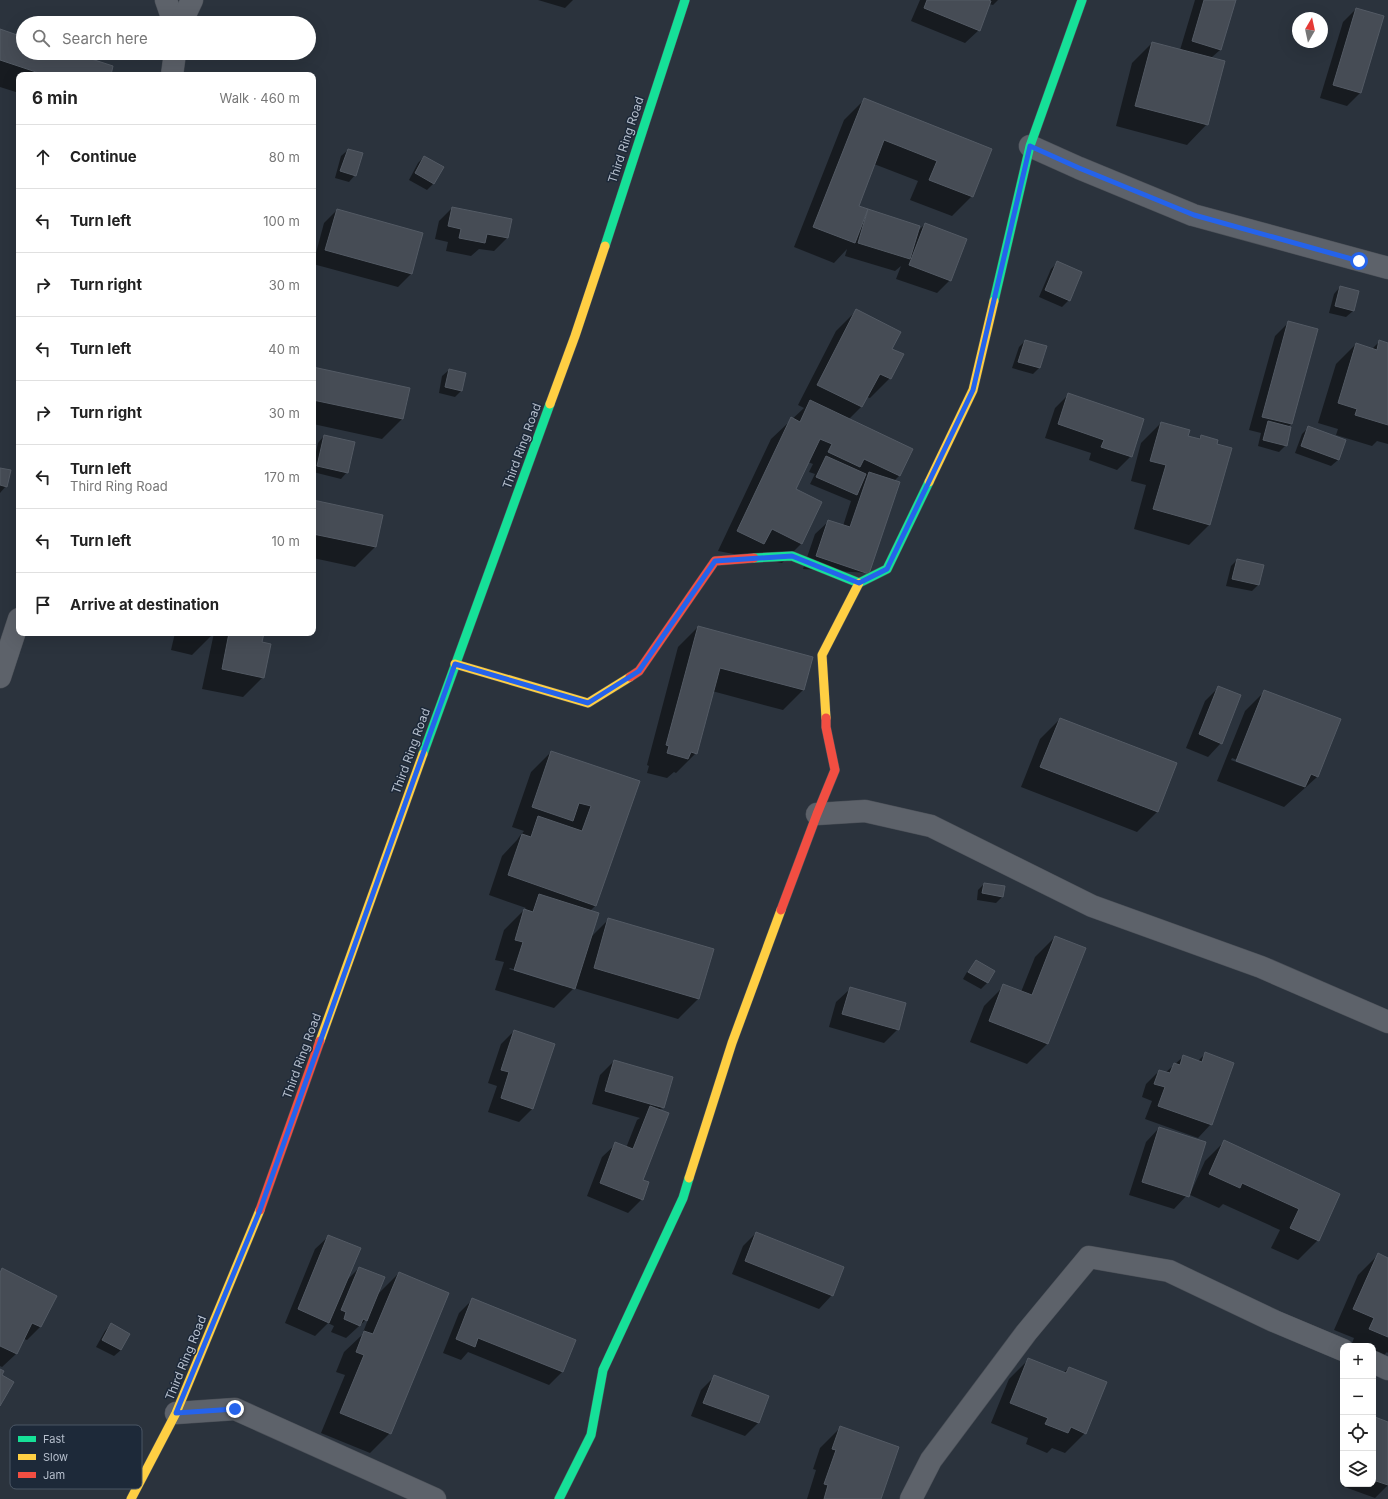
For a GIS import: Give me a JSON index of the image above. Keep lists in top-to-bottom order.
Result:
{
  "streets": {
    "street": ["Third Ring Road"]
  },
  "legend": ["Fast", "Slow", "Jam"],
  "north": "top",
  "page": {
    "search": "Search here",
    "heading": ["6 min", "Walk · 460 m"],
    "list": [
      ["Continue", "80 m"],
      ["Turn left", "100 m"],
      ["Turn right", "30 m"],
      ["Turn left", "40 m"],
      ["Turn right", "30 m"],
      ["Turn left", "Third Ring Road", "170 m"],
      ["Turn left", "10 m"],
      "Arrive at destination"
    ],
    "map_buttons": ["+", "−"]
  }
}
